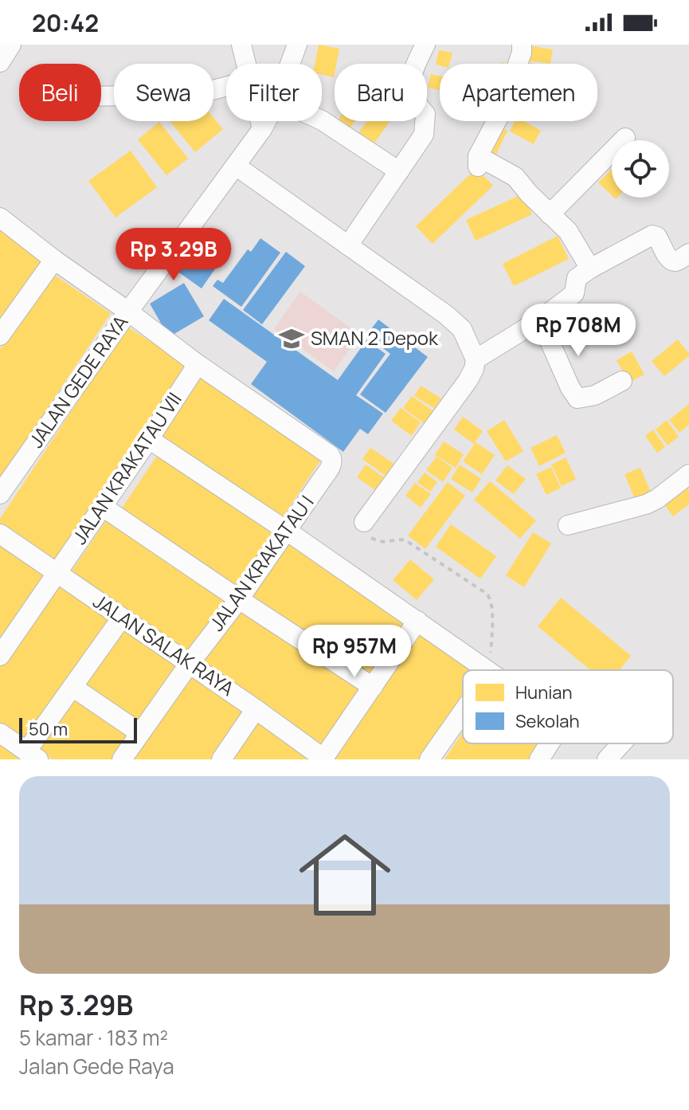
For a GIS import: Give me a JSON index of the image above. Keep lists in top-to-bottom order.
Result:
{
  "streets": {
    "street": [
      "JALAN GEDE RAYA",
      "JALAN KRAKATAU VII",
      "JALAN KRAKATAU I",
      "JALAN SALAK RAYA"
    ]
  },
  "crossings": [
    ["JALAN KRAKATAU VII", "JALAN KRAKATAU I"],
    ["JALAN KRAKATAU VII", "JALAN SALAK RAYA"],
    ["JALAN KRAKATAU I", "JALAN SALAK RAYA"]
  ],
  "places": {
    "school or university": ["SMAN 2 Depok"]
  },
  "legend": ["Hunian", "Sekolah"],
  "scale_bar": "50 m",
  "page": {
    "status": "20:42",
    "chip": [
      "Beli",
      "Sewa",
      "Filter",
      "Baru",
      "Apartemen"
    ],
    "price": ["Rp 3.29B", "Rp 708M", "Rp 957M"],
    "scale": "50 m",
    "list": [
      {
        "name": "Rp 3.29B",
        "note": "5 kamar · 183 m² · Jalan Gede Raya"
      }
    ]
  }
}
